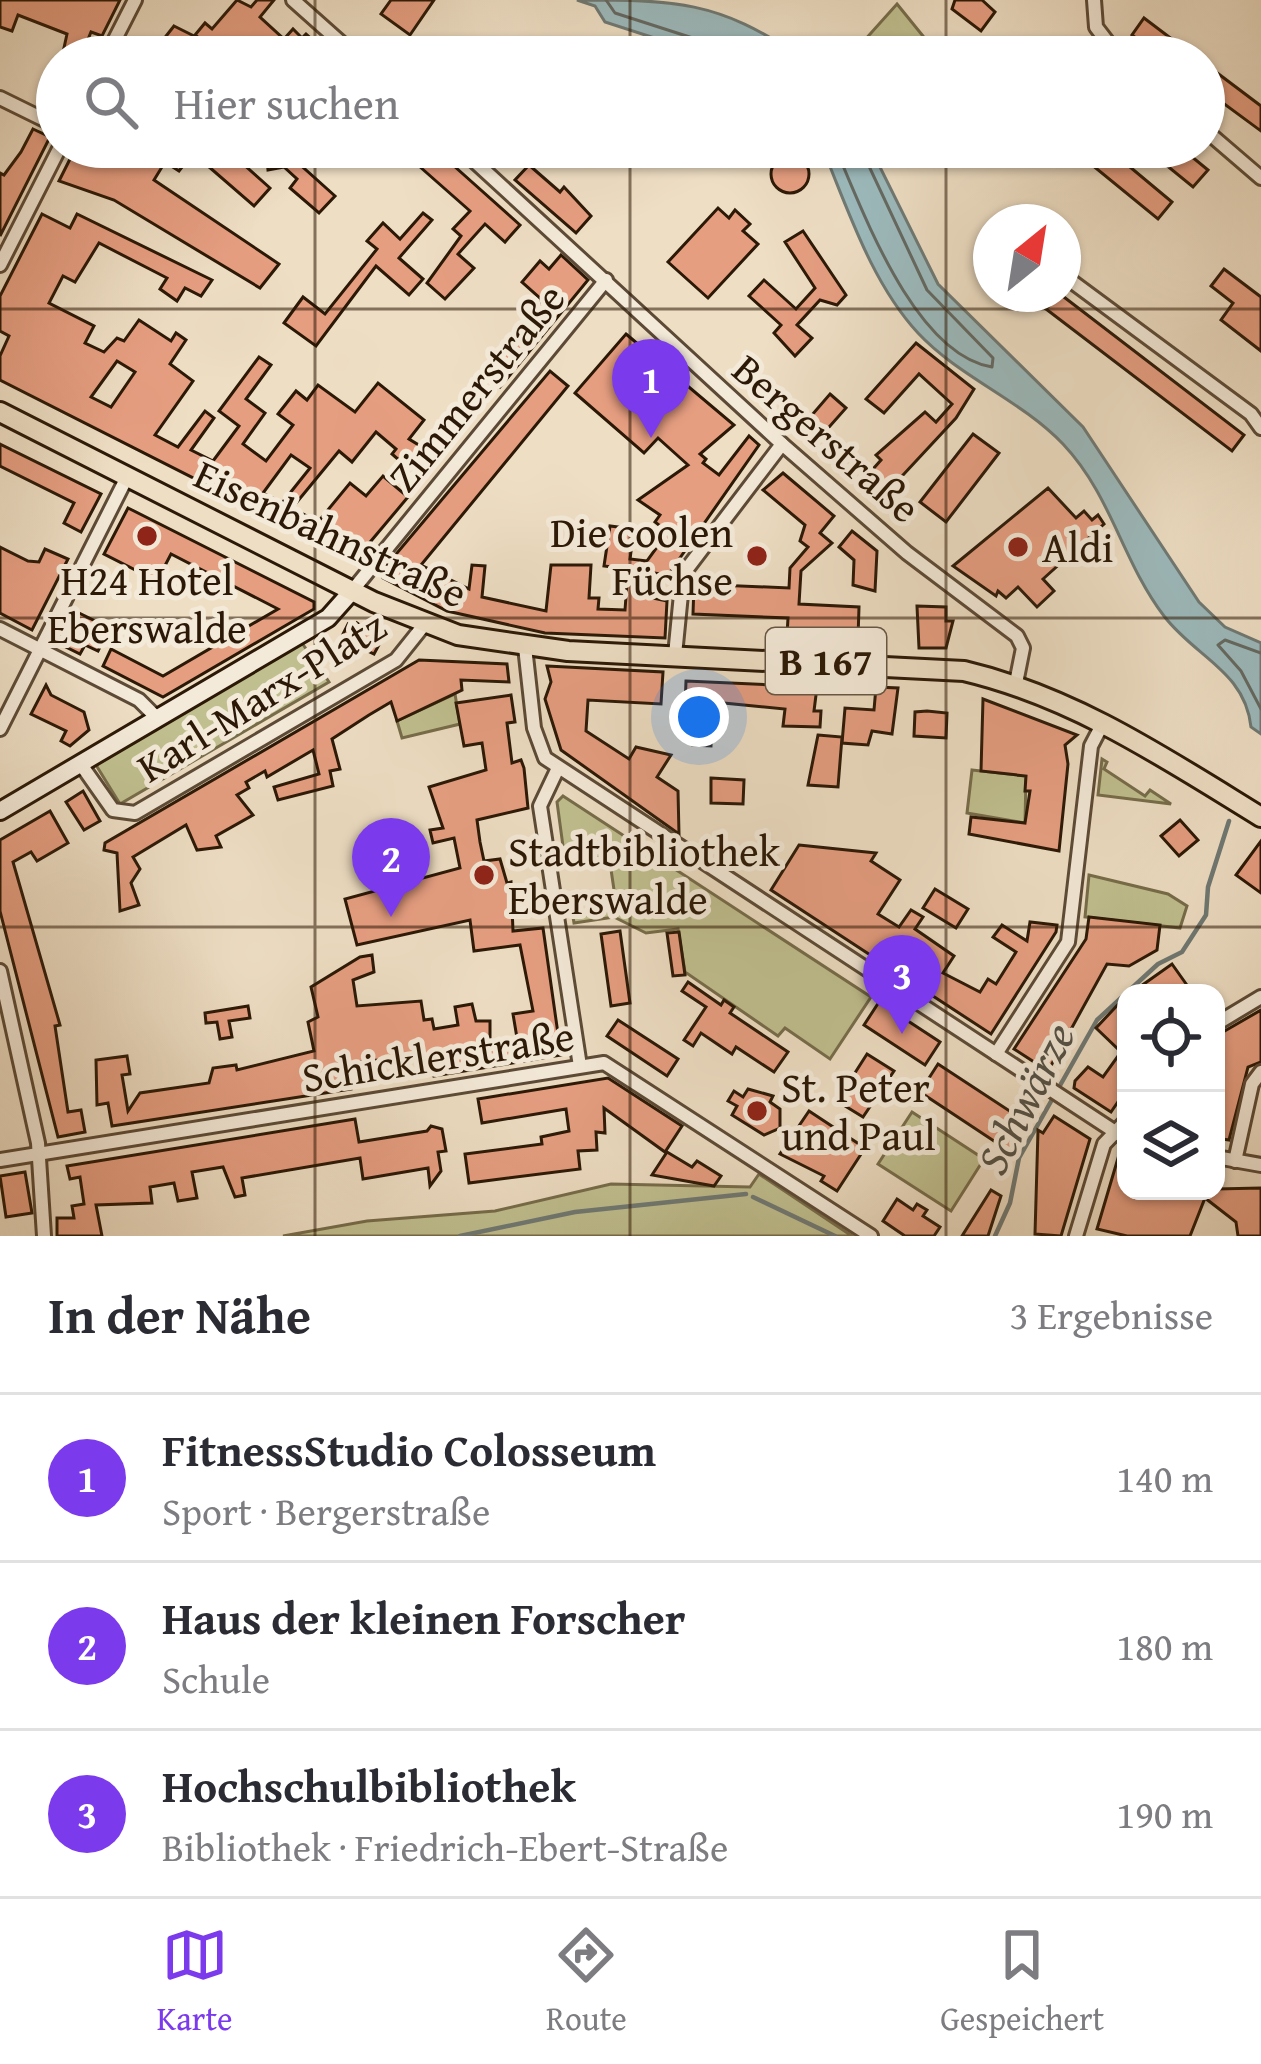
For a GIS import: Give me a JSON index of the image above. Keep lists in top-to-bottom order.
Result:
{
  "streets": {
    "main road": ["Eisenbahnstraße", "B 167"],
    "street": [
      "Zimmerstraße",
      "Bergerstraße",
      "Karl-Marx-Platz",
      "Schicklerstraße"
    ]
  },
  "crossings": [
    ["Zimmerstraße", "Bergerstraße"],
    ["Zimmerstraße", "Eisenbahnstraße"],
    ["Bergerstraße", "Eisenbahnstraße"],
    ["Eisenbahnstraße", "Karl-Marx-Platz"]
  ],
  "water": ["Schwärze"],
  "places": [
    "H24 Hotel Eberswalde",
    "Aldi",
    "Die coolen Füchse",
    "Stadtbibliothek Eberswalde",
    "St. Peter und Paul"
  ],
  "north": "top right",
  "page": {
    "search": "Hier suchen",
    "pins": ["1", "2", "3"],
    "heading": ["In der Nähe", "3 Ergebnisse"],
    "list": [
      {
        "mark": "1",
        "name": "FitnessStudio Colosseum",
        "note": "Sport · Bergerstraße",
        "value": "140 m"
      },
      {
        "mark": "2",
        "name": "Haus der kleinen Forscher",
        "note": "Schule",
        "value": "180 m"
      },
      {
        "mark": "3",
        "name": "Hochschulbibliothek",
        "note": "Bibliothek · Friedrich-Ebert-Straße",
        "value": "190 m"
      }
    ],
    "nav": ["Karte", "Route", "Gespeichert"]
  }
}
